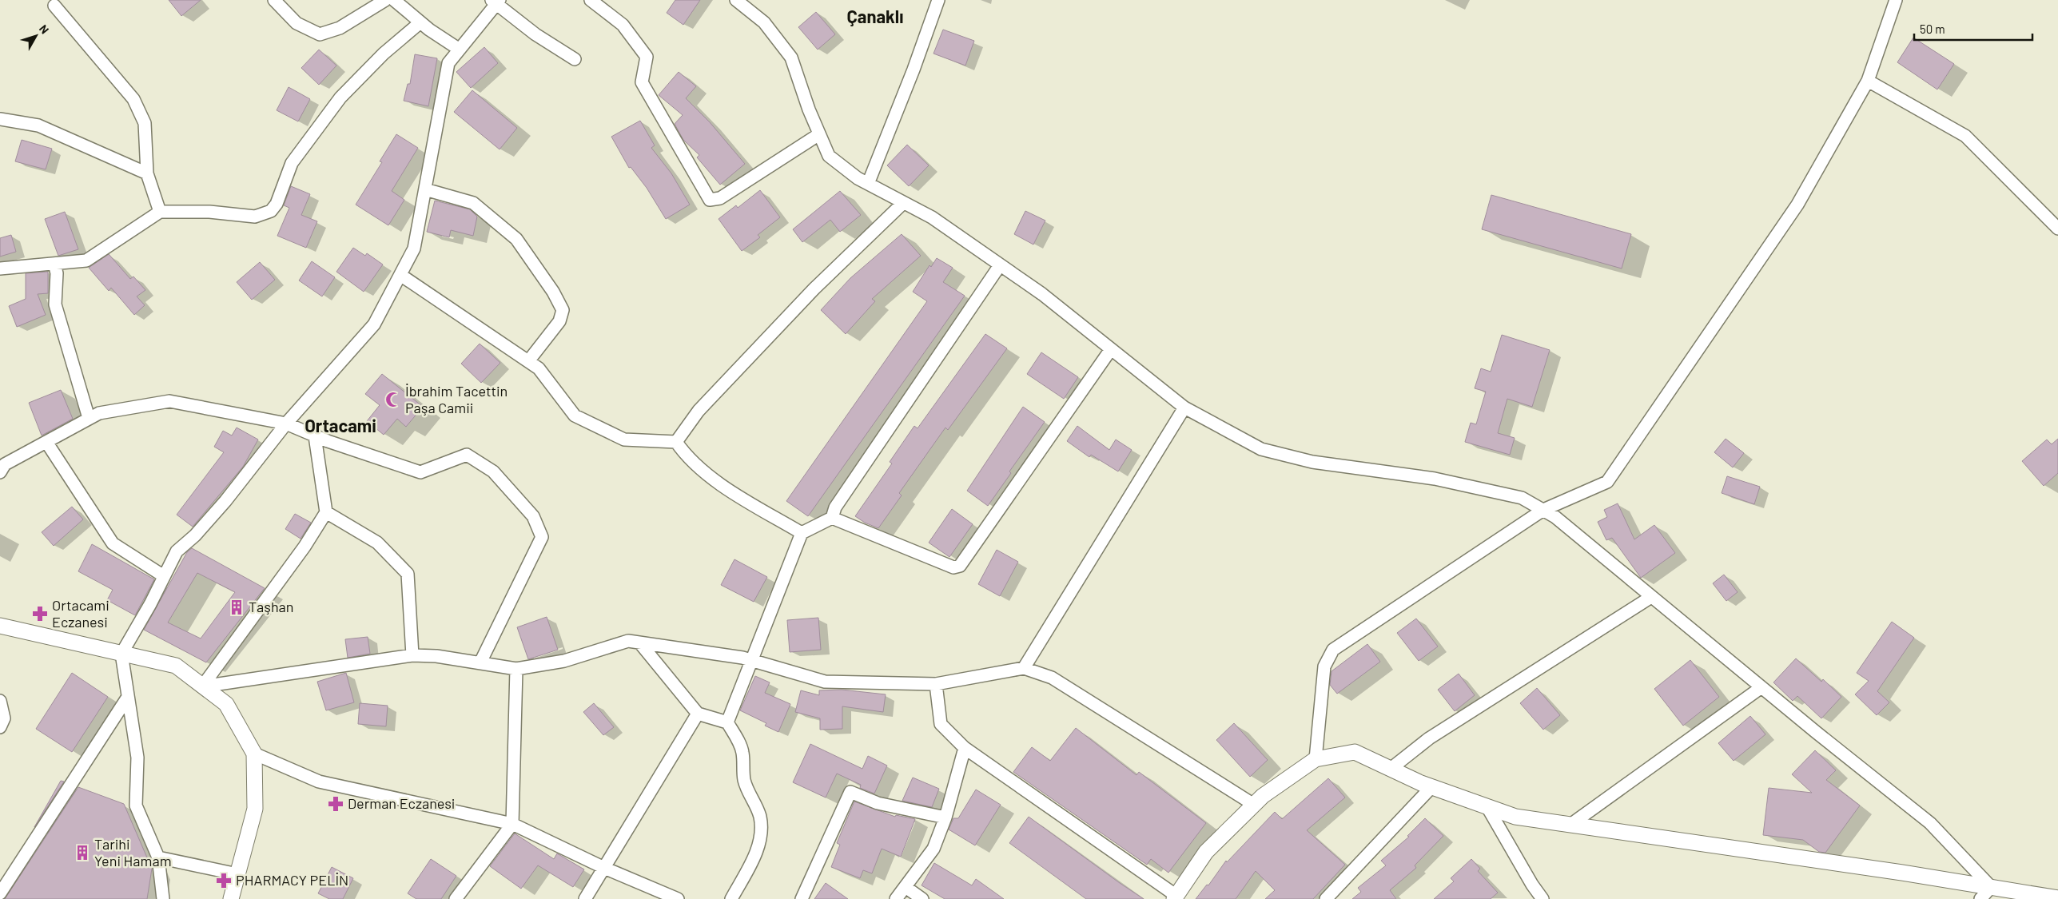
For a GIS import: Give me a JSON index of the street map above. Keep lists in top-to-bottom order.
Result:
{
  "districts": ["Çanaklı", "Ortacami"],
  "places": {
    "mosque": ["İbrahim Tacettin Paşa Camii"],
    "building": ["Taşhan", "Tarihi Yeni Hamam"],
    "pharmacy": ["Ortacami Eczanesi", "Derman Eczanesi", "PHARMACY PELİN"]
  },
  "scale_bar": "50 m",
  "north": "top right"
}
